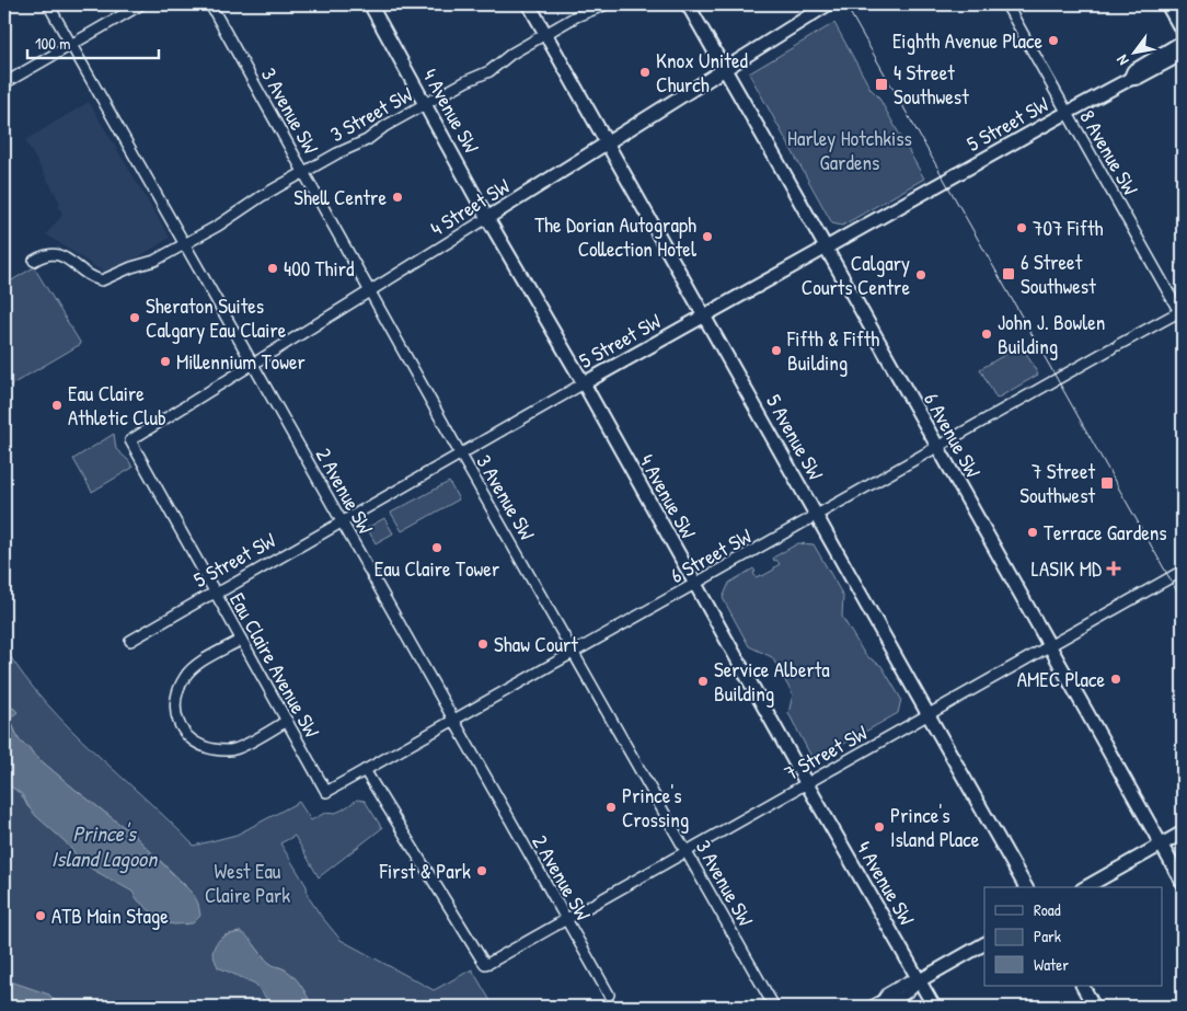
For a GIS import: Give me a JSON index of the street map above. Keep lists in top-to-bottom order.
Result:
{
  "streets": {
    "main road": [
      "4 Avenue SW",
      "5 Street SW",
      "4 Street SW",
      "6 Avenue SW",
      "5 Avenue SW"
    ],
    "street": [
      "3 Avenue SW",
      "3 Street SW",
      "8 Avenue SW",
      "2 Avenue SW",
      "6 Street SW",
      "Eau Claire Avenue SW",
      "7 Street SW"
    ]
  },
  "crossings": [
    ["3 Avenue SW", "3 Street SW"],
    ["3 Avenue SW", "5 Street SW"],
    ["3 Avenue SW", "4 Street SW"],
    ["3 Avenue SW", "6 Street SW"],
    ["3 Avenue SW", "7 Street SW"],
    ["4 Avenue SW", "3 Street SW"],
    ["4 Avenue SW", "5 Street SW"],
    ["4 Avenue SW", "4 Street SW"],
    ["4 Avenue SW", "6 Street SW"],
    ["4 Avenue SW", "7 Street SW"],
    ["3 Street SW", "5 Avenue SW"],
    ["3 Street SW", "2 Avenue SW"],
    ["5 Street SW", "8 Avenue SW"],
    ["5 Street SW", "6 Avenue SW"],
    ["5 Street SW", "5 Avenue SW"],
    ["5 Street SW", "2 Avenue SW"],
    ["5 Street SW", "Eau Claire Avenue SW"],
    ["8 Avenue SW", "6 Street SW"],
    ["4 Street SW", "6 Avenue SW"],
    ["4 Street SW", "5 Avenue SW"],
    ["4 Street SW", "2 Avenue SW"],
    ["4 Street SW", "Eau Claire Avenue SW"],
    ["6 Avenue SW", "6 Street SW"],
    ["6 Avenue SW", "7 Street SW"],
    ["5 Avenue SW", "6 Street SW"],
    ["5 Avenue SW", "7 Street SW"],
    ["2 Avenue SW", "6 Street SW"],
    ["2 Avenue SW", "7 Street SW"],
    ["6 Street SW", "Eau Claire Avenue SW"],
    ["6 Street SW", "7 Street SW"]
  ],
  "water": ["Prince's Island Lagoon"],
  "parks": ["Harley Hotchkiss Gardens", "West Eau Claire Park"],
  "places": {
    "other": [
      "Eighth Avenue Place",
      "Knox United Church",
      "Shell Centre",
      "707 Fifth",
      "The Dorian Autograph Collection Hotel",
      "400 Third",
      "Calgary Courts Centre",
      "Sheraton Suites Calgary Eau Claire",
      "John J. Bowlen Building",
      "Fifth & Fifth Building",
      "Millennium Tower",
      "Eau Claire Athletic Club",
      "Terrace Gardens",
      "Eau Claire Tower",
      "Shaw Court",
      "AMEC Place",
      "Service Alberta Building",
      "Prince's Crossing",
      "Prince's Island Place",
      "First & Park",
      "ATB Main Stage"
    ],
    "transit": ["4 Street Southwest", "6 Street Southwest", "7 Street Southwest"],
    "health": ["LASIK MD"]
  },
  "legend": ["Road", "Park", "Water"],
  "scale_bar": "100 m",
  "north": "bottom left"
}
